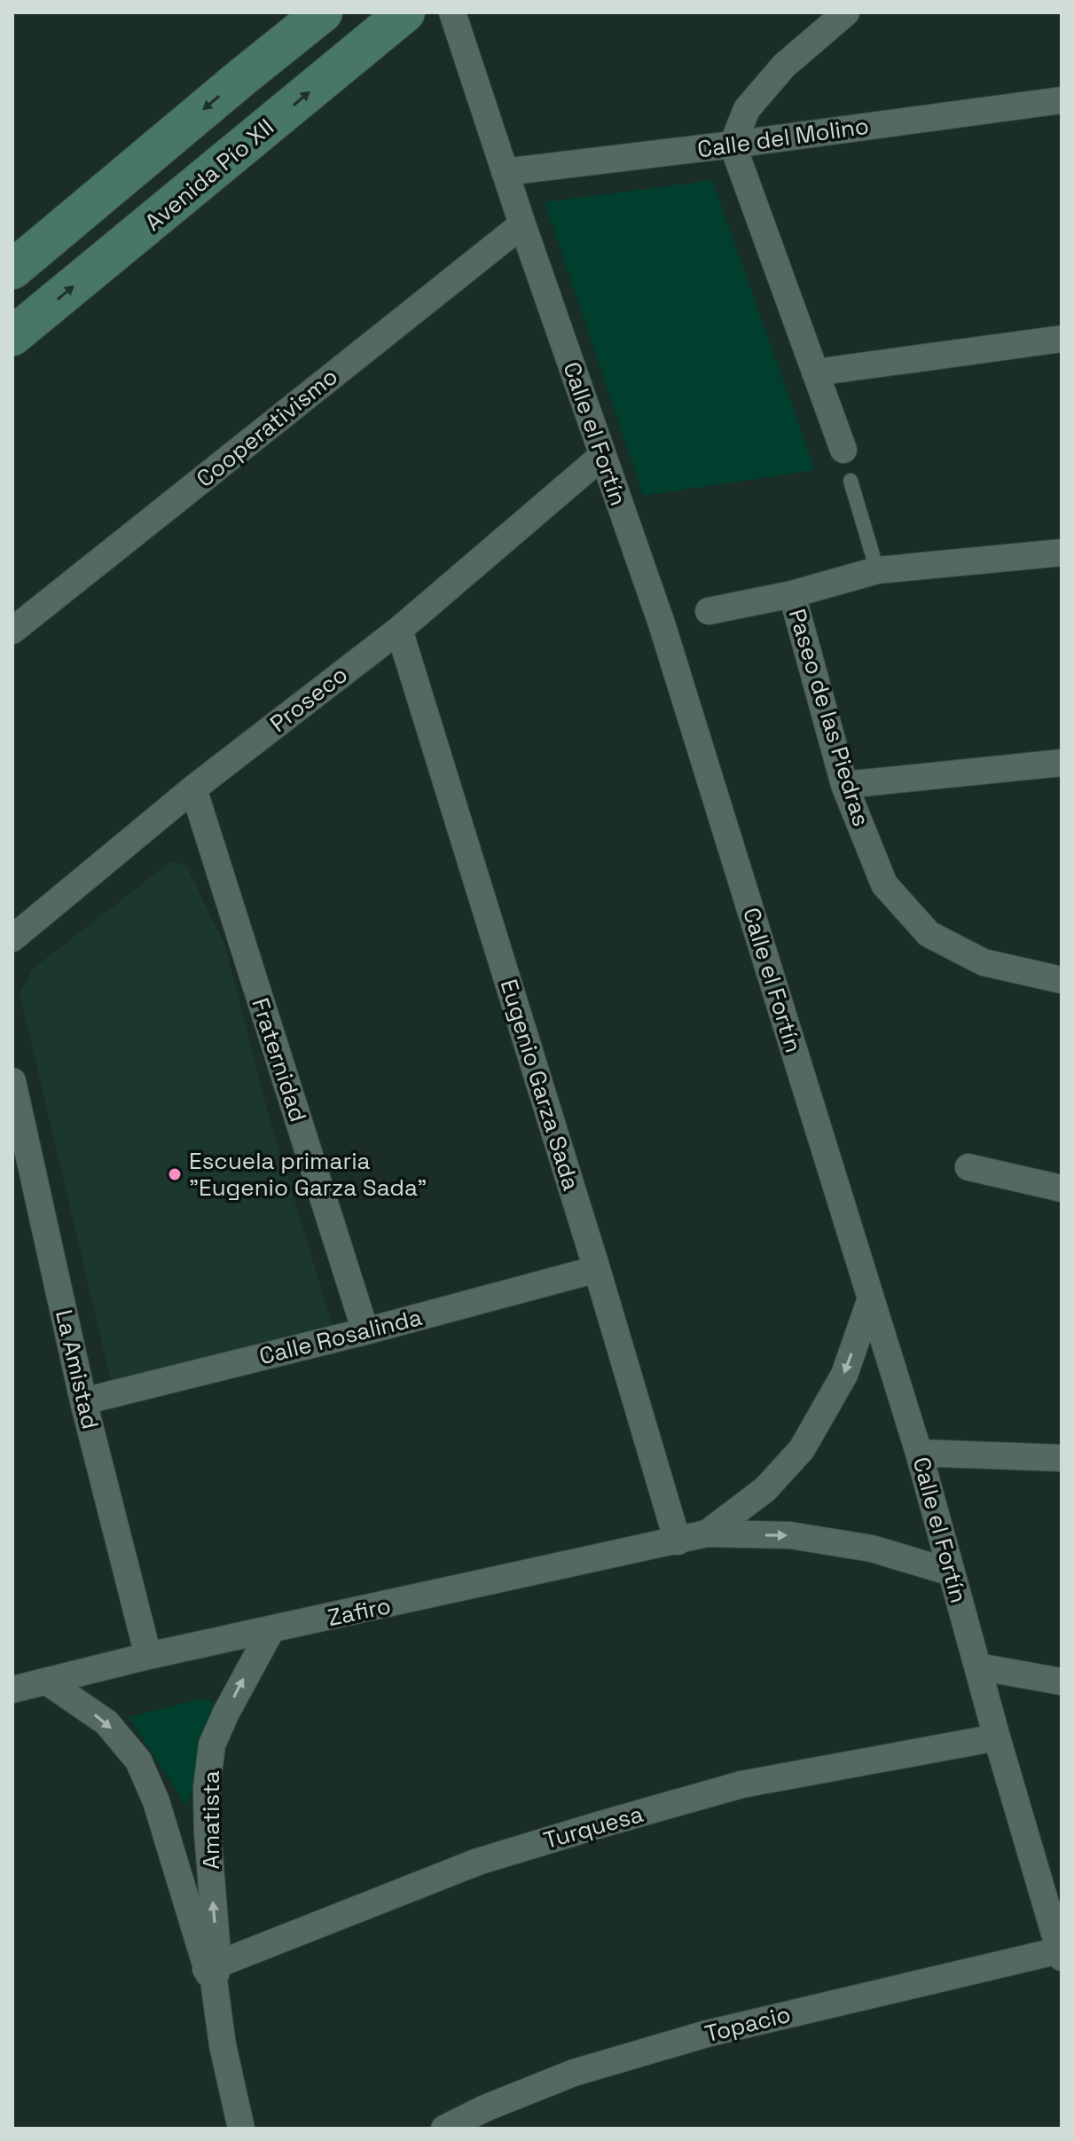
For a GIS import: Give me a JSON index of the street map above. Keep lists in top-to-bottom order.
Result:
{
  "streets": {
    "street": [
      "Calle del Molino",
      "Avenida Pío XII",
      "Cooperativismo",
      "Calle el Fortín",
      "Proseco",
      "Paseo de las Piedras",
      "Fraternidad",
      "Eugenio Garza Sada",
      "Calle Rosalinda",
      "La Amistad",
      "Zafiro",
      "Amatista",
      "Turquesa",
      "Topacio"
    ]
  },
  "crossings": [
    ["Calle del Molino", "Calle el Fortín"],
    ["Cooperativismo", "Calle el Fortín"],
    ["Calle el Fortín", "Proseco"],
    ["Calle el Fortín", "Zafiro"],
    ["Calle el Fortín", "Turquesa"],
    ["Calle el Fortín", "Topacio"],
    ["Proseco", "Fraternidad"],
    ["Proseco", "Eugenio Garza Sada"],
    ["Fraternidad", "Calle Rosalinda"],
    ["Eugenio Garza Sada", "Calle Rosalinda"],
    ["Eugenio Garza Sada", "Zafiro"],
    ["Calle Rosalinda", "La Amistad"],
    ["La Amistad", "Zafiro"],
    ["Zafiro", "Amatista"],
    ["Amatista", "Turquesa"]
  ],
  "places": ["Escuela primaria \"Eugenio Garza Sada\""]
}
